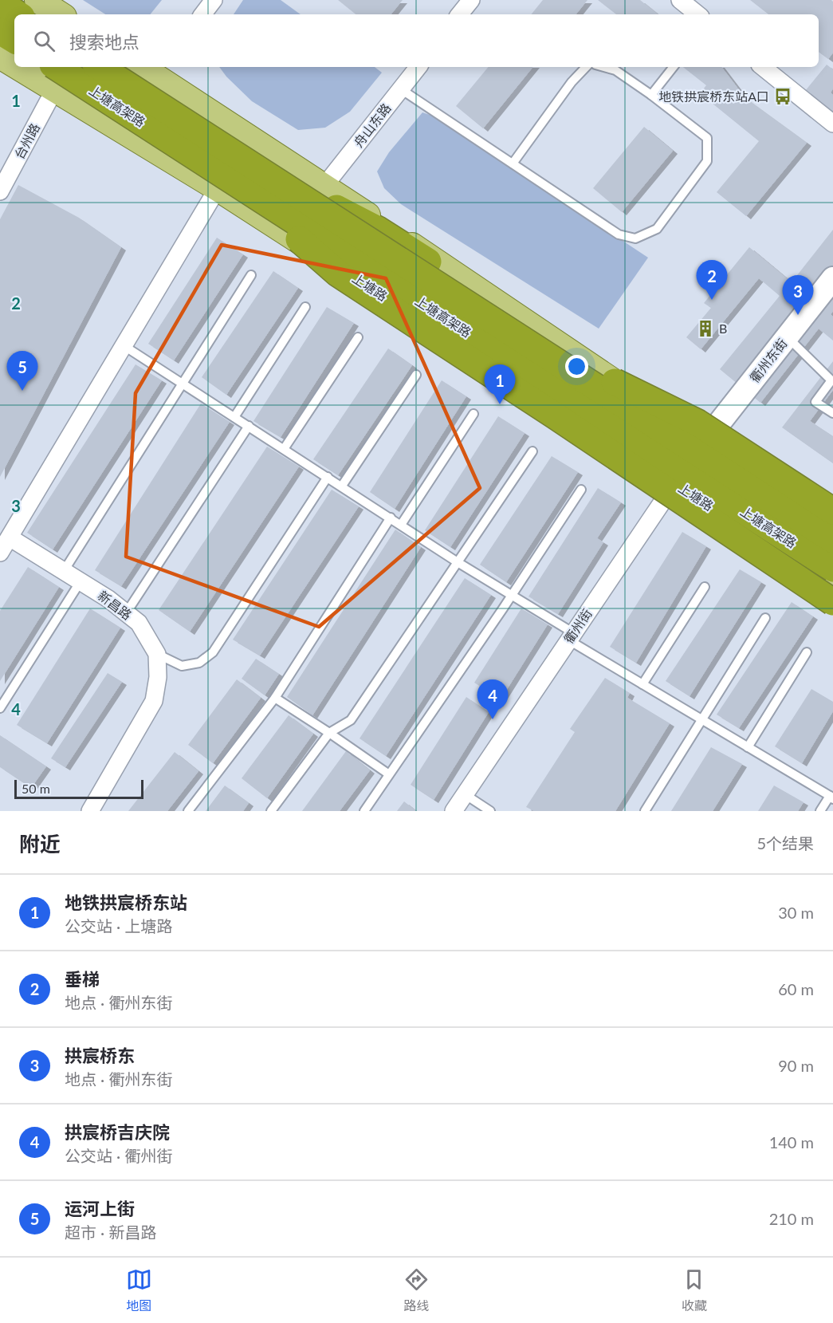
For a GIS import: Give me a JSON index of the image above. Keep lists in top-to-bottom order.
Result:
{
  "streets": {
    "highway": ["上塘高架路"],
    "main road": ["上塘路"],
    "street": [
      "舟山东路",
      "台州路",
      "衢州东街",
      "新昌路",
      "衢州街"
    ]
  },
  "crossings": [
    ["上塘高架路", "上塘路"],
    ["台州路", "上塘路"],
    ["上塘路", "衢州街"],
    ["衢州东街", "衢州街"]
  ],
  "places": {
    "bus stop": ["地铁拱宸桥东站A口"],
    "building": ["B"]
  },
  "scale_bar": "50 m",
  "page": {
    "search": "搜索地点",
    "pins": [
      "2",
      "3",
      "5",
      "1",
      "4"
    ],
    "scale": "50 m",
    "heading": ["附近", "5个结果"],
    "list": [
      {
        "mark": "1",
        "name": "地铁拱宸桥东站",
        "note": "公交站 · 上塘路",
        "value": "30 m"
      },
      {
        "mark": "2",
        "name": "垂梯",
        "note": "地点 · 衢州东街",
        "value": "60 m"
      },
      {
        "mark": "3",
        "name": "拱宸桥东",
        "note": "地点 · 衢州东街",
        "value": "90 m"
      },
      {
        "mark": "4",
        "name": "拱宸桥吉庆院",
        "note": "公交站 · 衢州街",
        "value": "140 m"
      },
      {
        "mark": "5",
        "name": "运河上街",
        "note": "超市 · 新昌路",
        "value": "210 m"
      }
    ],
    "nav": ["地图", "路线", "收藏"]
  },
  "grid": {
    "rows": [
      "1",
      "2",
      "3",
      "4"
    ]
  }
}
